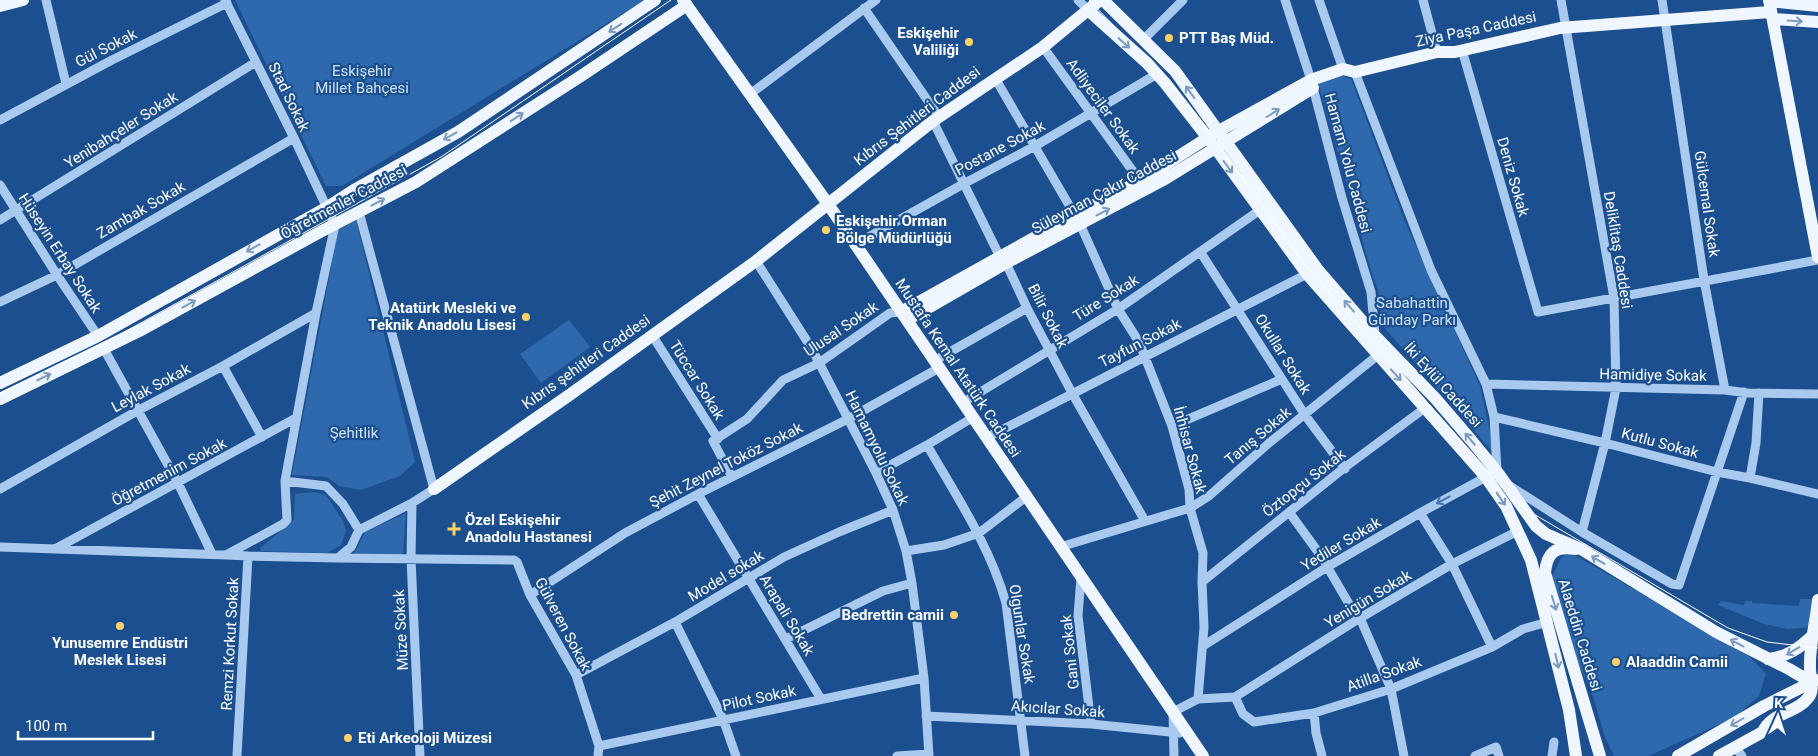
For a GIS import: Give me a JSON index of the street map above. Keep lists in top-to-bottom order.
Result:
{
  "streets": {
    "main road": [
      "Ziya Paşa Caddesi",
      "Kıbrıs Şehitleri Caddesi",
      "Süleyman Çakır Caddesi",
      "Öğretmenler Caddesi",
      "Kıbrıs şehitleri Caddesi",
      "Mustafa Kemal Atatürk Caddesi",
      "İki Eylül Caddesi",
      "Alaeddin Caddesi"
    ],
    "street": [
      "Gül Sokak",
      "Stad Sokak",
      "Adliyeciler Sokak",
      "Yenibahçeler Sokak",
      "Postane Sokak",
      "Hamam Yolu Caddesi",
      "Deniz Sokak",
      "Gülcemal Sokak",
      "Zambak Sokak",
      "Deliklitaş Caddesi",
      "Hüseyin Erbay Sokak",
      "Türe Sokak",
      "Bilir Sokak",
      "Ulusal Sokak",
      "Tayfun Sokak",
      "Okullar Sokak",
      "Hamidiye Sokak",
      "Tüccar Sokak",
      "Leylak Sokak",
      "Tanış Sokak",
      "Kutlu Sokak",
      "Hamamyolu Sokak",
      "İnhisar Sokak",
      "Şehit Zeynel Toköz Sokak",
      "Öğretmenim Sokak",
      "Öztopçu Sokak",
      "Yediler Sokak",
      "Model sokak",
      "Yenigün Sokak",
      "Arapali Sokak",
      "Gülveren Sokak",
      "Müze Sokak",
      "Olgunlar Sokak",
      "Remzi Korkut Sokak",
      "Gani Sokak",
      "Atilla Sokak",
      "Pilot Sokak",
      "Akıcılar Sokak"
    ]
  },
  "crossings": [
    ["Ziya Paşa Caddesi", "Hamam Yolu Caddesi"],
    ["Ziya Paşa Caddesi", "Deniz Sokak"],
    ["Ziya Paşa Caddesi", "Süleyman Çakır Caddesi"],
    ["Ziya Paşa Caddesi", "Gülcemal Sokak"],
    ["Ziya Paşa Caddesi", "Deliklitaş Caddesi"],
    ["Gül Sokak", "Stad Sokak"],
    ["Stad Sokak", "Yenibahçeler Sokak"],
    ["Stad Sokak", "Öğretmenler Caddesi"],
    ["Stad Sokak", "Zambak Sokak"],
    ["Adliyeciler Sokak", "Kıbrıs Şehitleri Caddesi"],
    ["Adliyeciler Sokak", "Postane Sokak"],
    ["Adliyeciler Sokak", "Süleyman Çakır Caddesi"],
    ["Kıbrıs Şehitleri Caddesi", "Bilir Sokak"],
    ["Kıbrıs Şehitleri Caddesi", "Kıbrıs şehitleri Caddesi"],
    ["Kıbrıs Şehitleri Caddesi", "Mustafa Kemal Atatürk Caddesi"],
    ["Kıbrıs Şehitleri Caddesi", "İki Eylül Caddesi"],
    ["Kıbrıs Şehitleri Caddesi", "Hamamyolu Sokak"],
    ["Kıbrıs Şehitleri Caddesi", "İnhisar Sokak"],
    ["Yenibahçeler Sokak", "Hüseyin Erbay Sokak"],
    ["Postane Sokak", "Bilir Sokak"],
    ["Postane Sokak", "Mustafa Kemal Atatürk Caddesi"],
    ["Postane Sokak", "İki Eylül Caddesi"],
    ["Postane Sokak", "İnhisar Sokak"],
    ["Hamam Yolu Caddesi", "Süleyman Çakır Caddesi"],
    ["Hamam Yolu Caddesi", "İki Eylül Caddesi"],
    ["Deniz Sokak", "Deliklitaş Caddesi"],
    ["Süleyman Çakır Caddesi", "Bilir Sokak"],
    ["Süleyman Çakır Caddesi", "Ulusal Sokak"],
    ["Süleyman Çakır Caddesi", "Mustafa Kemal Atatürk Caddesi"],
    ["Süleyman Çakır Caddesi", "İki Eylül Caddesi"],
    ["Süleyman Çakır Caddesi", "İnhisar Sokak"],
    ["Öğretmenler Caddesi", "Hüseyin Erbay Sokak"],
    ["Öğretmenler Caddesi", "Mustafa Kemal Atatürk Caddesi"],
    ["Gülcemal Sokak", "Hamidiye Sokak"],
    ["Zambak Sokak", "Hüseyin Erbay Sokak"],
    ["Deliklitaş Caddesi", "Hamidiye Sokak"],
    ["Deliklitaş Caddesi", "Kutlu Sokak"],
    ["Türe Sokak", "Bilir Sokak"],
    ["Türe Sokak", "Okullar Sokak"],
    ["Türe Sokak", "Mustafa Kemal Atatürk Caddesi"],
    ["Türe Sokak", "İki Eylül Caddesi"],
    ["Türe Sokak", "İnhisar Sokak"],
    ["Bilir Sokak", "Tayfun Sokak"],
    ["Bilir Sokak", "Tanış Sokak"],
    ["Bilir Sokak", "Şehit Zeynel Toköz Sokak"],
    ["Ulusal Sokak", "Mustafa Kemal Atatürk Caddesi"],
    ["Ulusal Sokak", "Tüccar Sokak"],
    ["Ulusal Sokak", "Hamamyolu Sokak"],
    ["Tayfun Sokak", "Okullar Sokak"],
    ["Tayfun Sokak", "Mustafa Kemal Atatürk Caddesi"],
    ["Tayfun Sokak", "İki Eylül Caddesi"],
    ["Tayfun Sokak", "İnhisar Sokak"],
    ["Okullar Sokak", "Tanış Sokak"],
    ["Okullar Sokak", "Öztopçu Sokak"],
    ["Kıbrıs şehitleri Caddesi", "Tüccar Sokak"],
    ["Kıbrıs şehitleri Caddesi", "Hamamyolu Sokak"],
    ["Mustafa Kemal Atatürk Caddesi", "Tanış Sokak"],
    ["Mustafa Kemal Atatürk Caddesi", "Şehit Zeynel Toköz Sokak"],
    ["Mustafa Kemal Atatürk Caddesi", "Gani Sokak"],
    ["Mustafa Kemal Atatürk Caddesi", "Akıcılar Sokak"],
    ["İki Eylül Caddesi", "Tanış Sokak"],
    ["İki Eylül Caddesi", "Öztopçu Sokak"],
    ["İki Eylül Caddesi", "Yediler Sokak"],
    ["İki Eylül Caddesi", "Yenigün Sokak"],
    ["İki Eylül Caddesi", "Alaeddin Caddesi"],
    ["Tanış Sokak", "İnhisar Sokak"],
    ["Hamamyolu Sokak", "Şehit Zeynel Toköz Sokak"],
    ["Hamamyolu Sokak", "Model sokak"],
    ["Hamamyolu Sokak", "Pilot Sokak"],
    ["Hamamyolu Sokak", "Akıcılar Sokak"],
    ["İnhisar Sokak", "Öztopçu Sokak"],
    ["İnhisar Sokak", "Yediler Sokak"],
    ["Şehit Zeynel Toköz Sokak", "Arapali Sokak"],
    ["Şehit Zeynel Toköz Sokak", "Gülveren Sokak"],
    ["Öğretmenim Sokak", "Remzi Korkut Sokak"],
    ["Model sokak", "Arapali Sokak"],
    ["Model sokak", "Gülveren Sokak"],
    ["Yenigün Sokak", "Alaeddin Caddesi"],
    ["Yenigün Sokak", "Atilla Sokak"],
    ["Arapali Sokak", "Pilot Sokak"],
    ["Gülveren Sokak", "Müze Sokak"],
    ["Gülveren Sokak", "Pilot Sokak"],
    ["Olgunlar Sokak", "Akıcılar Sokak"],
    ["Alaeddin Caddesi", "Atilla Sokak"],
    ["Gani Sokak", "Akıcılar Sokak"]
  ],
  "one_way": ["Alaeddin Caddesi"],
  "parks": ["Eskişehir Millet Bahçesi", "Sabahattin Günday Parkı", "Şehitlik"],
  "places": {
    "other": [
      "PTT Baş Müd.",
      "Eskişehir Valiliği",
      "Eskişehir Orman Bölge Müdürlüğü",
      "Atatürk Mesleki ve Teknik Anadolu Lisesi",
      "Bedrettin camii",
      "Yunusemre Endüstri Meslek Lisesi",
      "Alaaddin Camii",
      "Eti Arkeoloji Müzesi"
    ],
    "health": ["Özel Eskişehir Anadolu Hastanesi"]
  },
  "scale_bar": "100 m",
  "north": "top"
}
